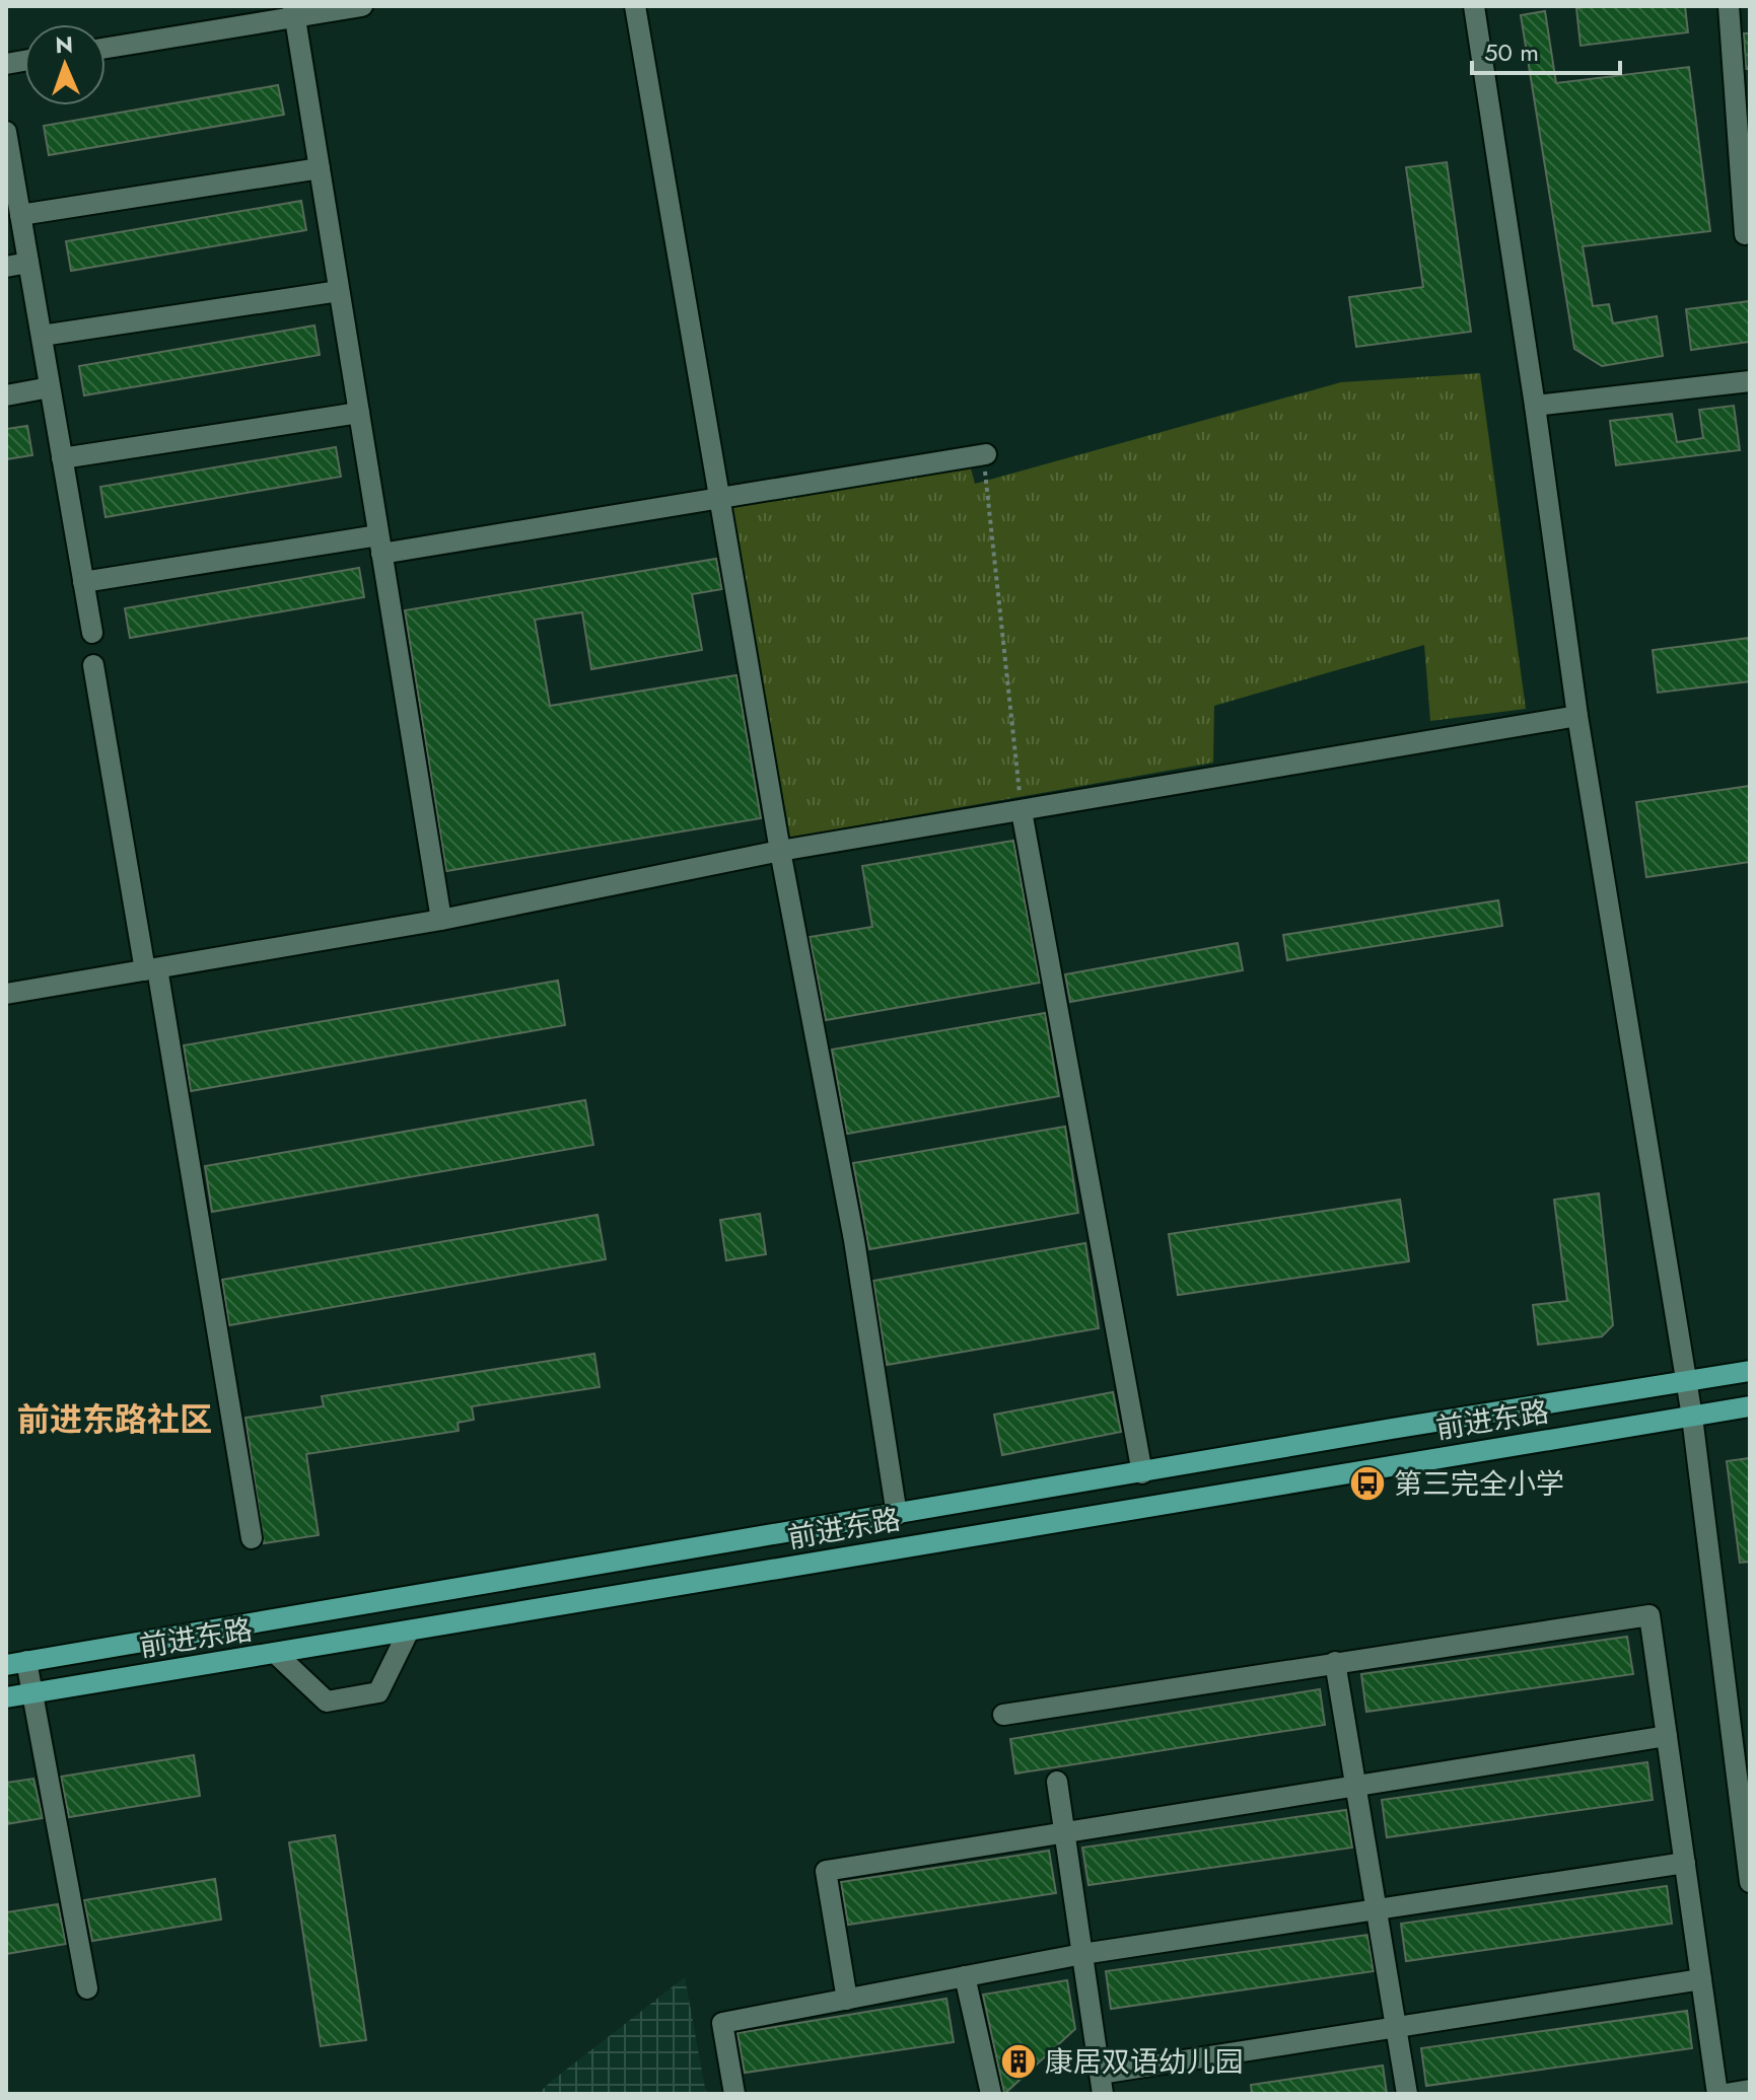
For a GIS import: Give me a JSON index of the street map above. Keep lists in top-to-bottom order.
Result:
{
  "streets": {
    "main road": ["前进东路"]
  },
  "districts": ["前进东路社区"],
  "places": {
    "bus stop": ["第三完全小学"],
    "building": ["康居双语幼儿园"]
  },
  "scale_bar": "50 m",
  "north": "top"
}
